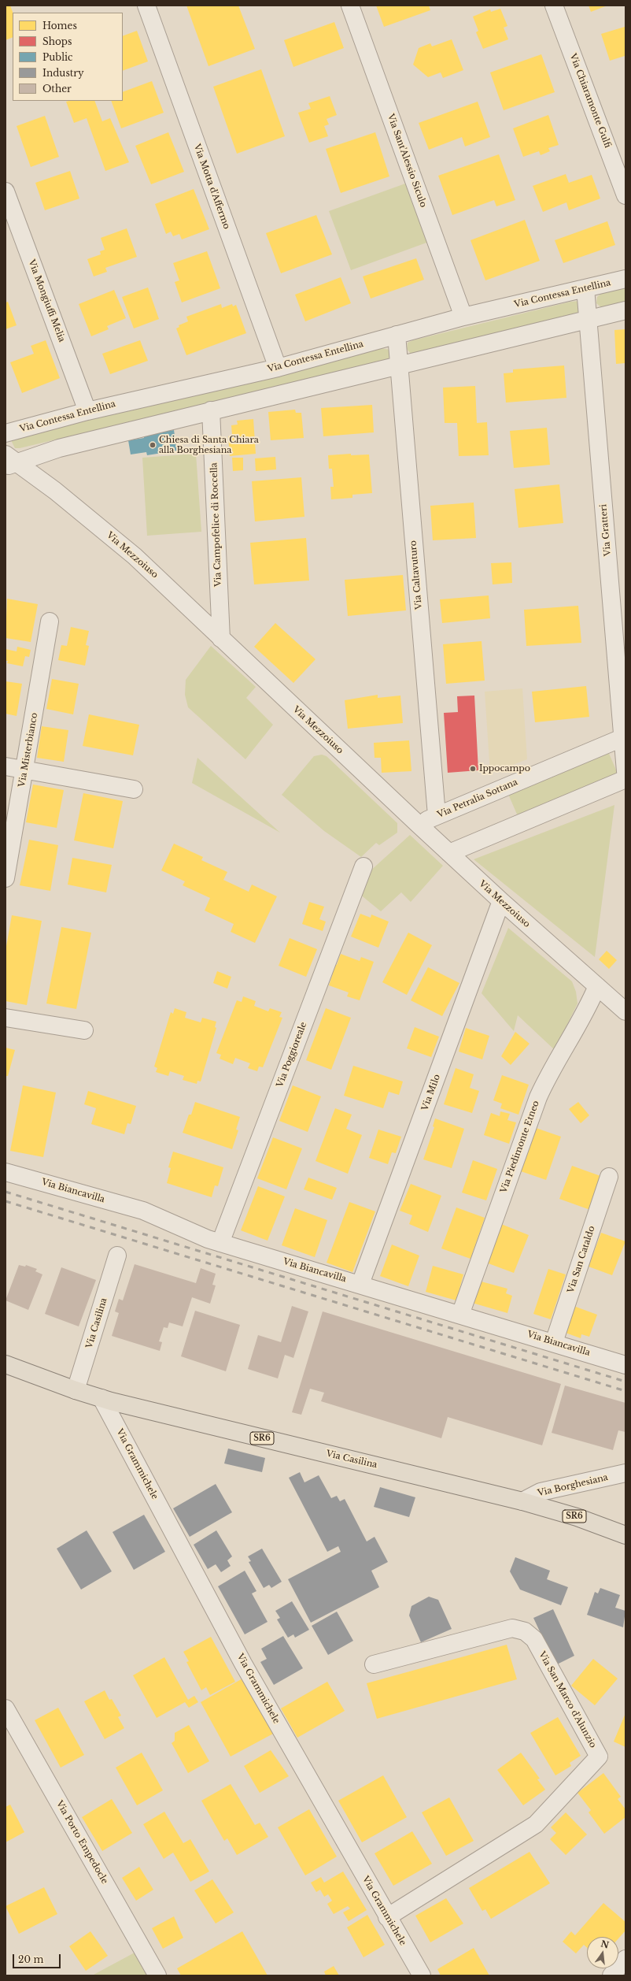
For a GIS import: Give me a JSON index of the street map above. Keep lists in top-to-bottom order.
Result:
{
  "streets": {
    "main road": ["Via Casilina", "SR6"],
    "street": [
      "Via Chiaramonte Gulfi",
      "Via Sant'Alessio Siculo",
      "Via Motta d'Affermo",
      "Via Contessa Entellina",
      "Via Mongiuffi Melia",
      "Via Campofelice di Roccella",
      "Via Gratteri",
      "Via Mezzoiuso",
      "Via Caltavuturo",
      "Via Misterbianco",
      "Via Petralia Sottana",
      "Via Poggioreale",
      "Via Milo",
      "Via Piedimonte Etneo",
      "Via Biancavilla",
      "Via San Cataldo",
      "Via Grammichele",
      "Via Borghesiana",
      "Via San Marco d'Alunzio",
      "Via Porto Empedocle"
    ]
  },
  "crossings": [
    ["Via Sant'Alessio Siculo", "Via Contessa Entellina"],
    ["Via Motta d'Affermo", "Via Contessa Entellina"],
    ["Via Contessa Entellina", "Via Mongiuffi Melia"],
    ["Via Contessa Entellina", "Via Gratteri"],
    ["Via Contessa Entellina", "Via Caltavuturo"],
    ["Via Campofelice di Roccella", "Via Mezzoiuso"],
    ["Via Gratteri", "Via Petralia Sottana"],
    ["Via Mezzoiuso", "Via Petralia Sottana"],
    ["Via Mezzoiuso", "Via Milo"],
    ["Via Mezzoiuso", "Via Piedimonte Etneo"],
    ["Via Caltavuturo", "Via Petralia Sottana"],
    ["Via Poggioreale", "Via Biancavilla"],
    ["Via Milo", "Via Biancavilla"],
    ["Via Piedimonte Etneo", "Via Biancavilla"],
    ["Via Biancavilla", "Via San Cataldo"],
    ["Via Casilina", "Via Grammichele"],
    ["Via Casilina", "Via Borghesiana"],
    ["Via Grammichele", "Via San Marco d'Alunzio"]
  ],
  "places": ["Chiesa di Santa Chiara alla Borghesiana", "Ippocampo"],
  "legend": [
    "Homes",
    "Shops",
    "Public",
    "Industry",
    "Other"
  ],
  "scale_bar": "20 m",
  "north": "top"
}
